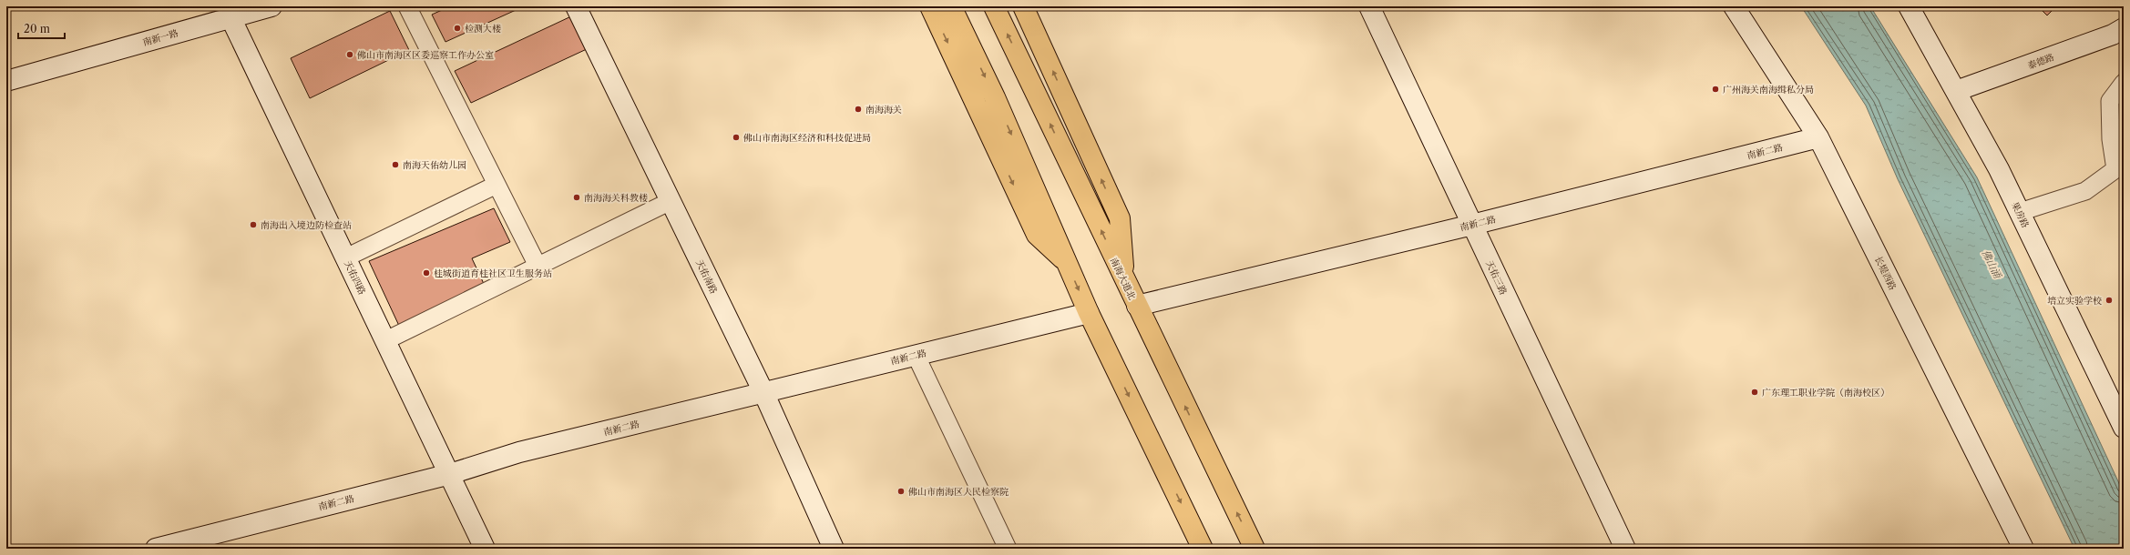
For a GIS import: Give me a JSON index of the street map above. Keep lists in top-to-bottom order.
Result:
{
  "streets": {
    "highway": ["南海大道北"],
    "street": [
      "南新一路",
      "泰德路",
      "南新二路",
      "果房路",
      "长堤西路",
      "天佑南路",
      "天佑四路",
      "天佑三路"
    ]
  },
  "crossings": [
    ["南新一路", "天佑四路"],
    ["泰德路", "果房路"],
    ["南新二路", "长堤西路"],
    ["南新二路", "天佑南路"],
    ["南新二路", "天佑四路"],
    ["南新二路", "天佑三路"],
    ["南新二路", "南海大道北"]
  ],
  "water": ["佛山涌"],
  "places": [
    "检测大楼",
    "佛山市南海区区委巡察工作办公室",
    "广州海关南海缉私分局",
    "南海海关",
    "佛山市南海区经济和科技促进局",
    "南海天佑幼儿园",
    "南海海关科教楼",
    "南海出入境边防检查站",
    "桂城街道育桂社区卫生服务站",
    "培立实验学校",
    "广东理工职业学院（南海校区）",
    "佛山市南海区人民检察院"
  ],
  "scale_bar": "20 m"
}
